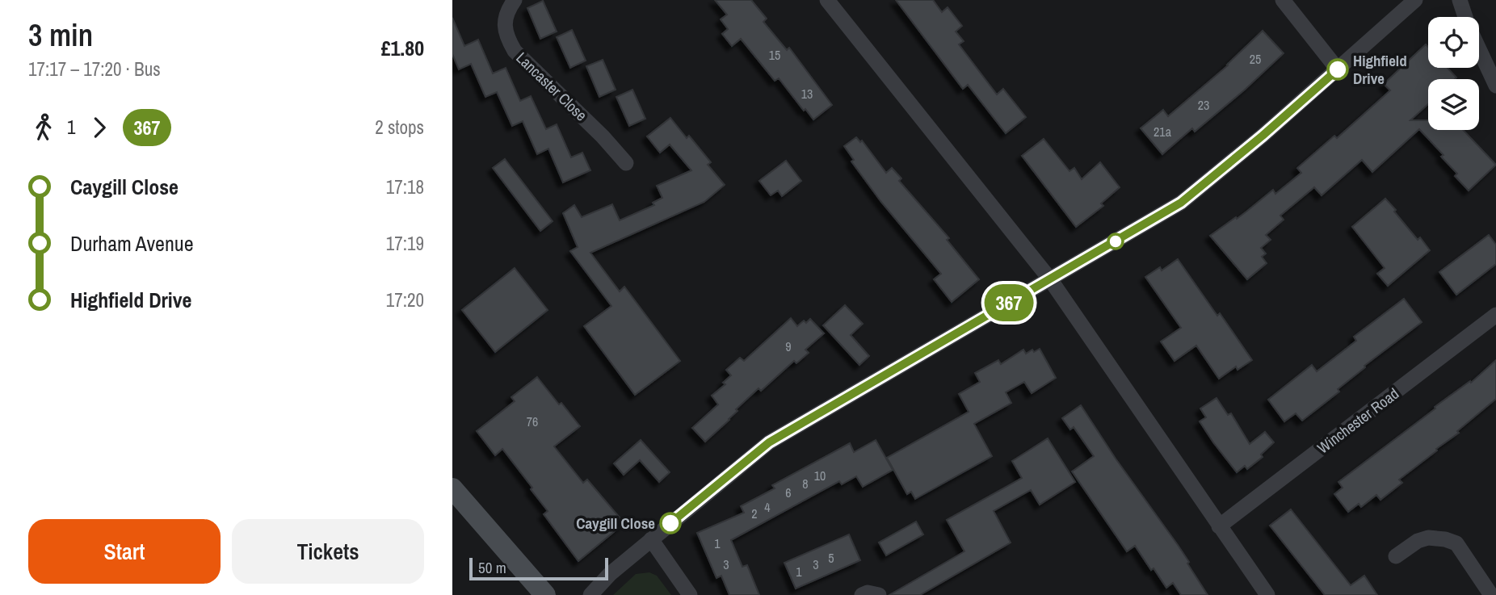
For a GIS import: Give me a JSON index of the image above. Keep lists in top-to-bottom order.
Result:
{
  "streets": {
    "street": ["Lancaster Close", "Winchester Road"]
  },
  "places": ["Highfield Drive", "Caygill Close"],
  "lines": ["bus line 367"],
  "house_numbers": [
    "15",
    "25",
    "13",
    "23",
    "21a",
    "9",
    "76",
    "10",
    "8",
    "6",
    "4",
    "2",
    "1",
    "5",
    "3",
    "3",
    "1"
  ],
  "scale_bar": "50 m",
  "page": {
    "heading": ["3 min", "17:17 – 17:20 · Bus", "£1.80"],
    "on_map": "367",
    "legs": ["1", "367", "2 stops"],
    "list": [
      {
        "name": "Caygill Close",
        "value": "17:18"
      },
      {
        "name": "Durham Avenue",
        "value": "17:19"
      },
      {
        "name": "Highfield Drive",
        "value": "17:20"
      }
    ],
    "buttons": ["Start", "Tickets"],
    "scale": "50 m"
  }
}
